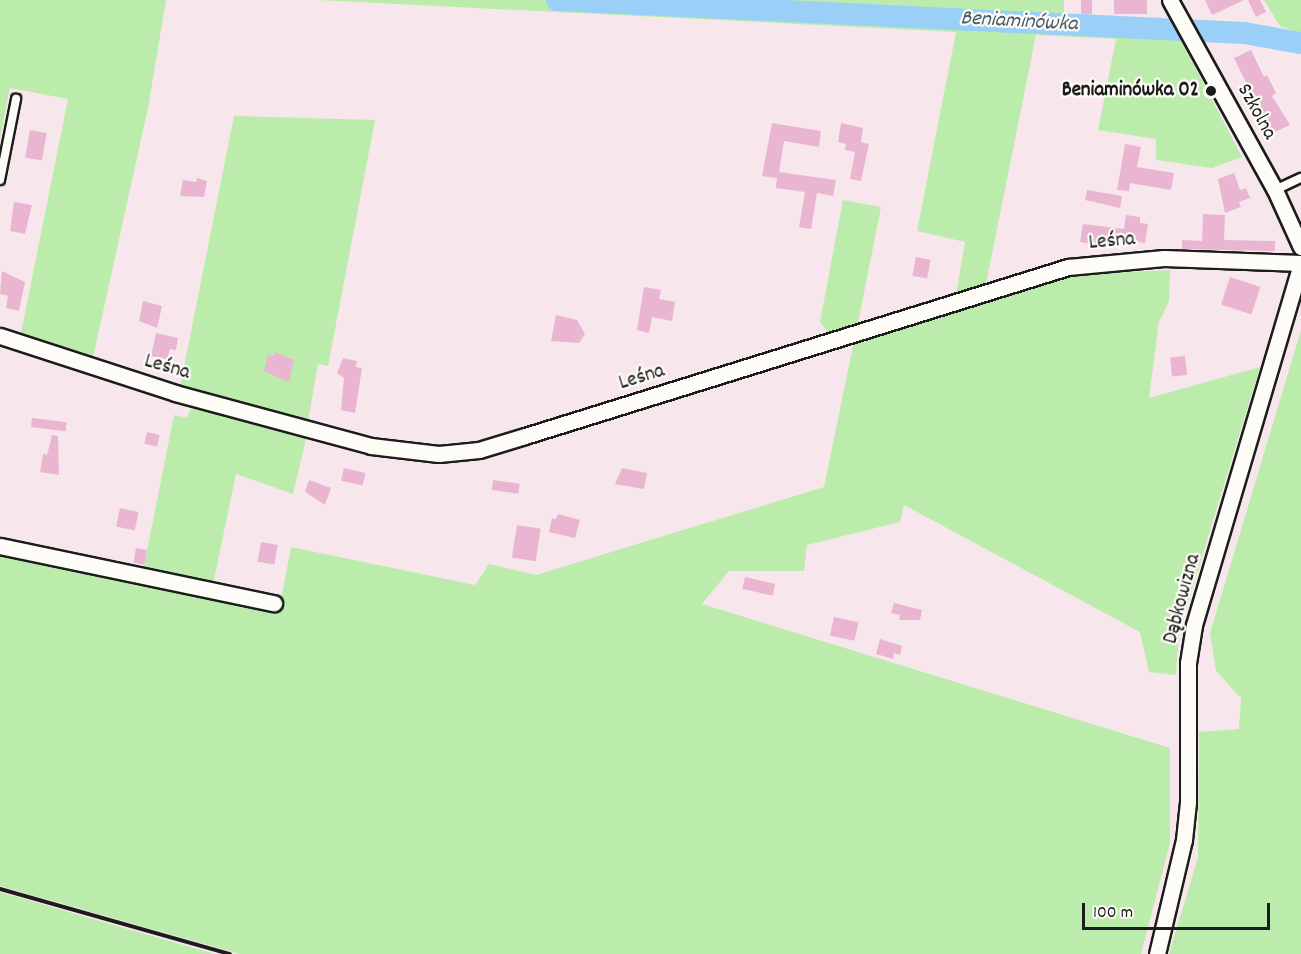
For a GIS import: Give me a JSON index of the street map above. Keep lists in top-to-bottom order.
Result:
{
  "streets": {
    "street": ["Szkolna", "Leśna", "Dąbkowizna"]
  },
  "crossings": [
    ["Leśna", "Dąbkowizna"]
  ],
  "water": ["Beniaminówka"],
  "places": ["Beniaminówka 02"],
  "scale_bar": "100 m"
}
